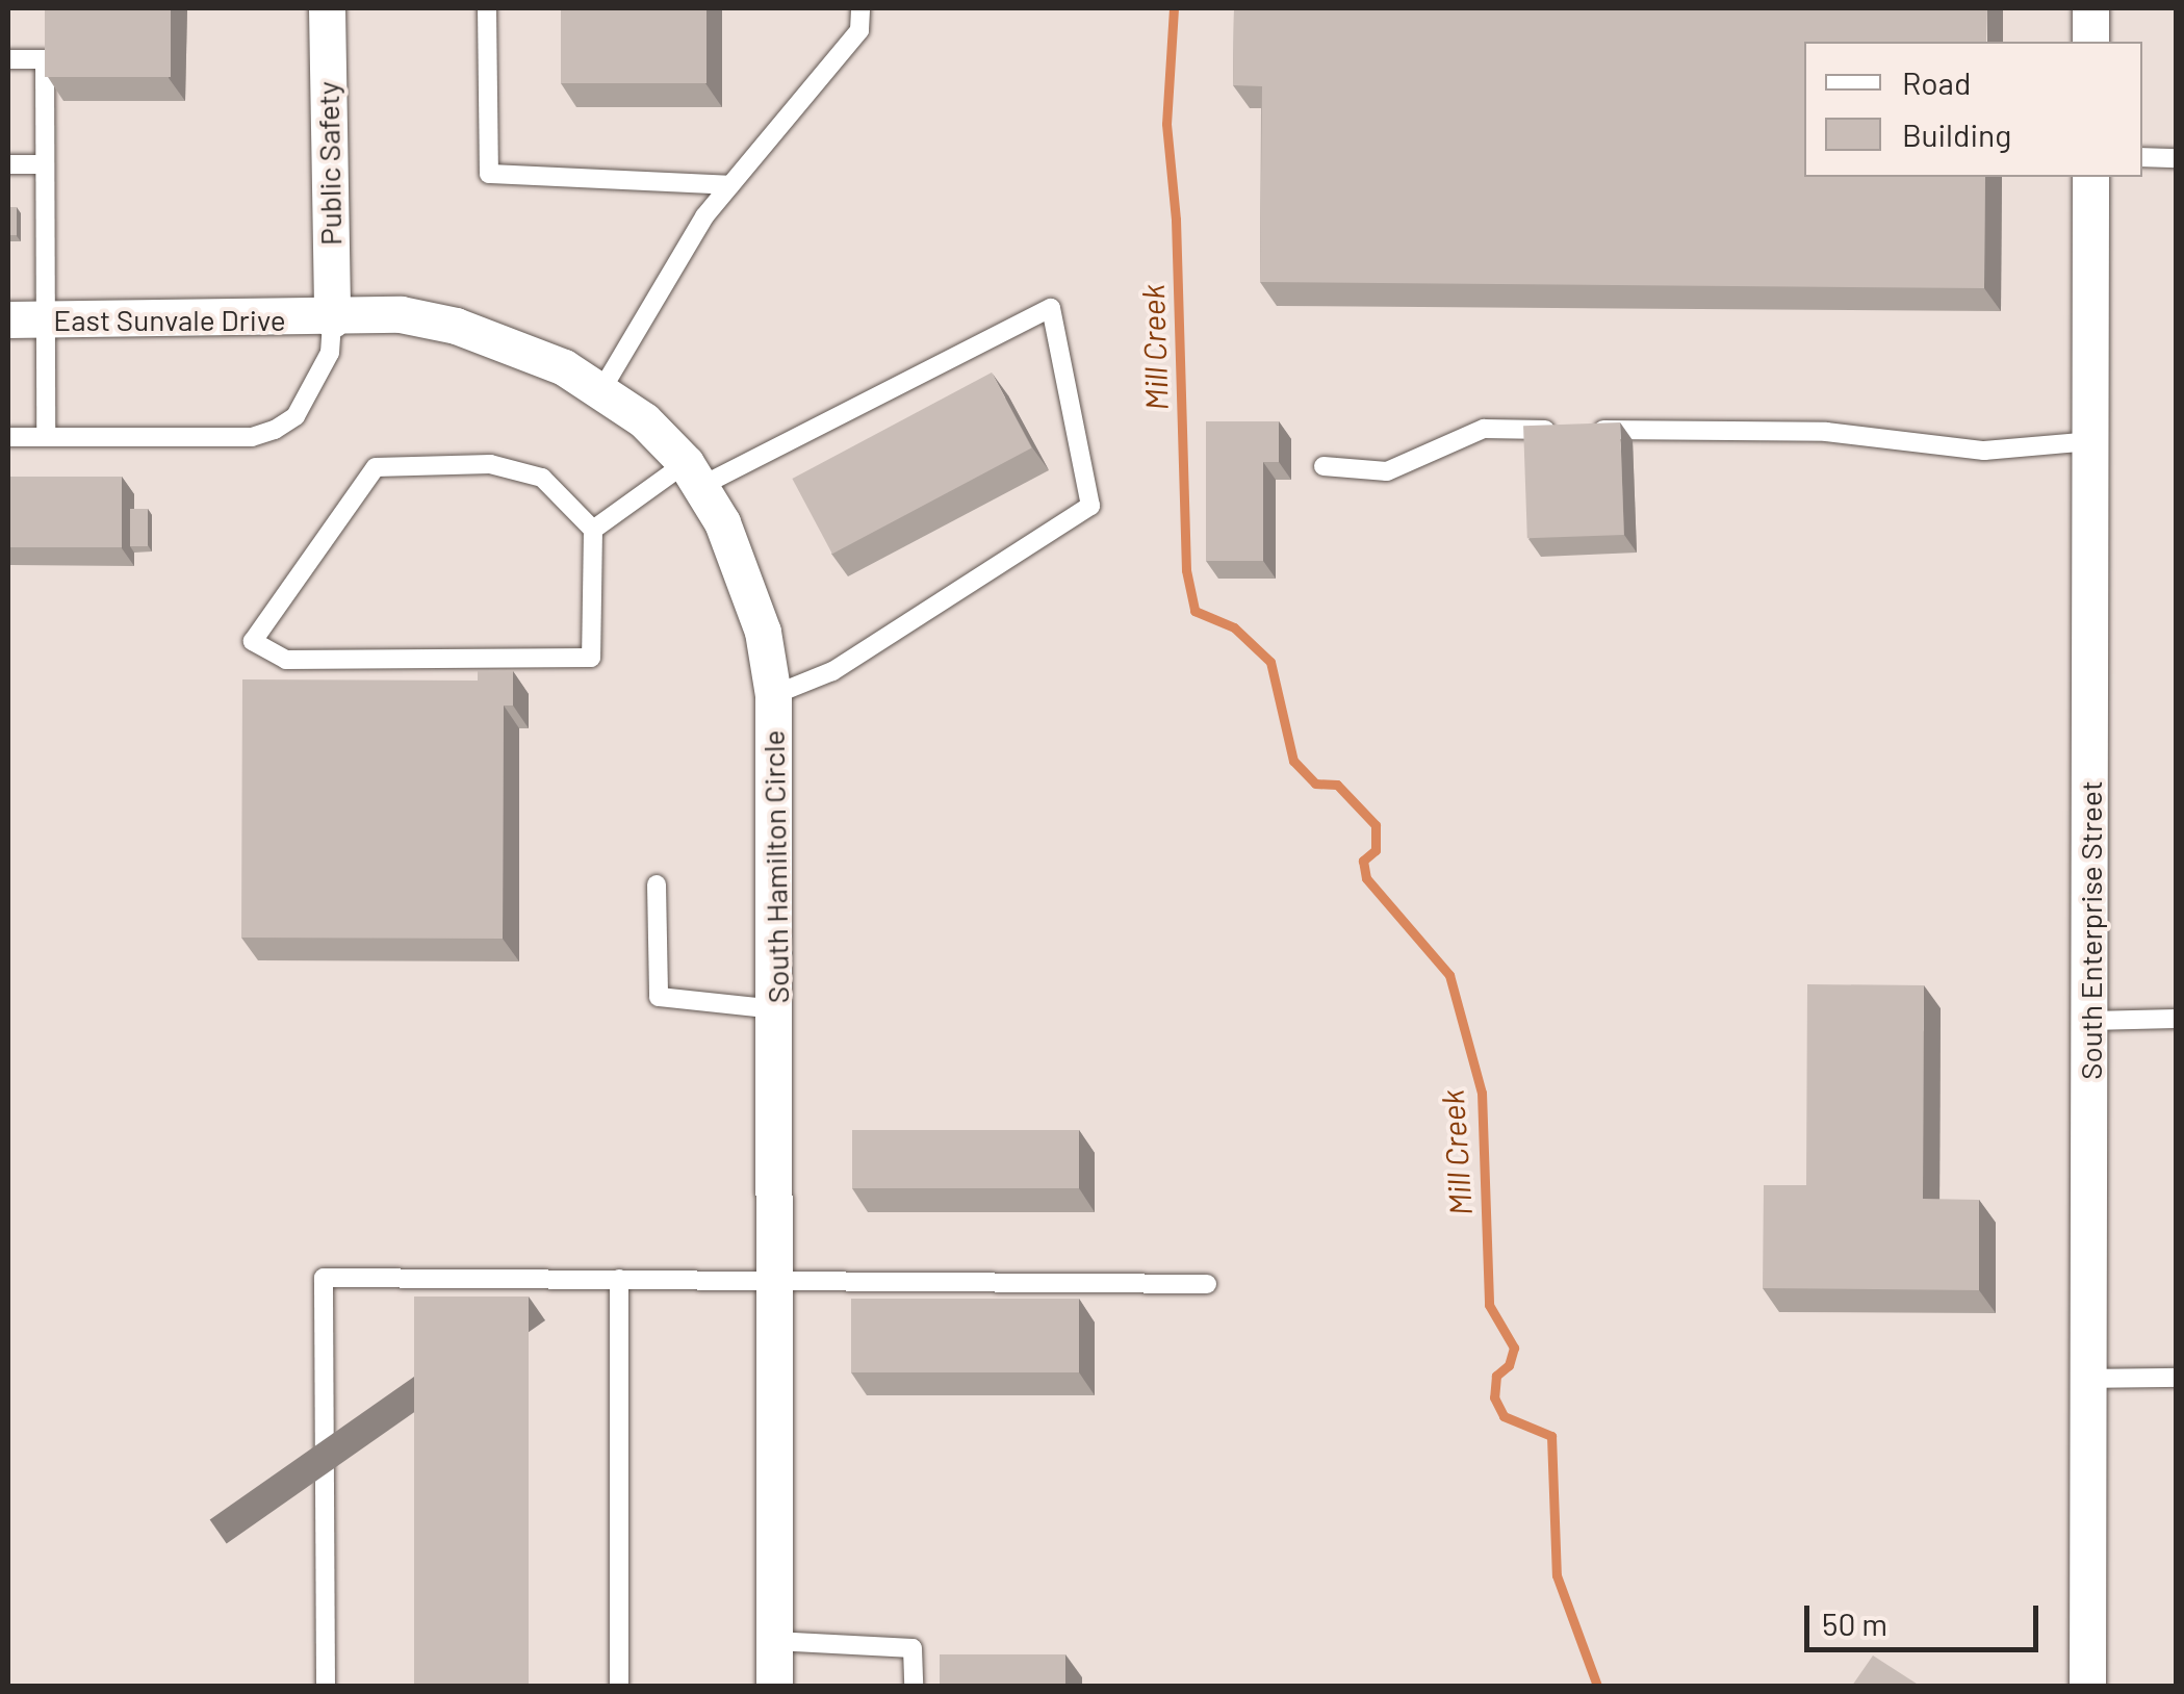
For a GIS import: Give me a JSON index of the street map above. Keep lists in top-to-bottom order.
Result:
{
  "streets": {
    "street": [
      "Public Safety",
      "East Sunvale Drive",
      "South Hamilton Circle",
      "South Enterprise Street"
    ]
  },
  "crossings": [
    ["Public Safety", "East Sunvale Drive"],
    ["Public Safety", "South Hamilton Circle"],
    ["East Sunvale Drive", "South Hamilton Circle"]
  ],
  "water": ["Mill Creek"],
  "legend": ["Road", "Building"],
  "scale_bar": "50 m"
}
